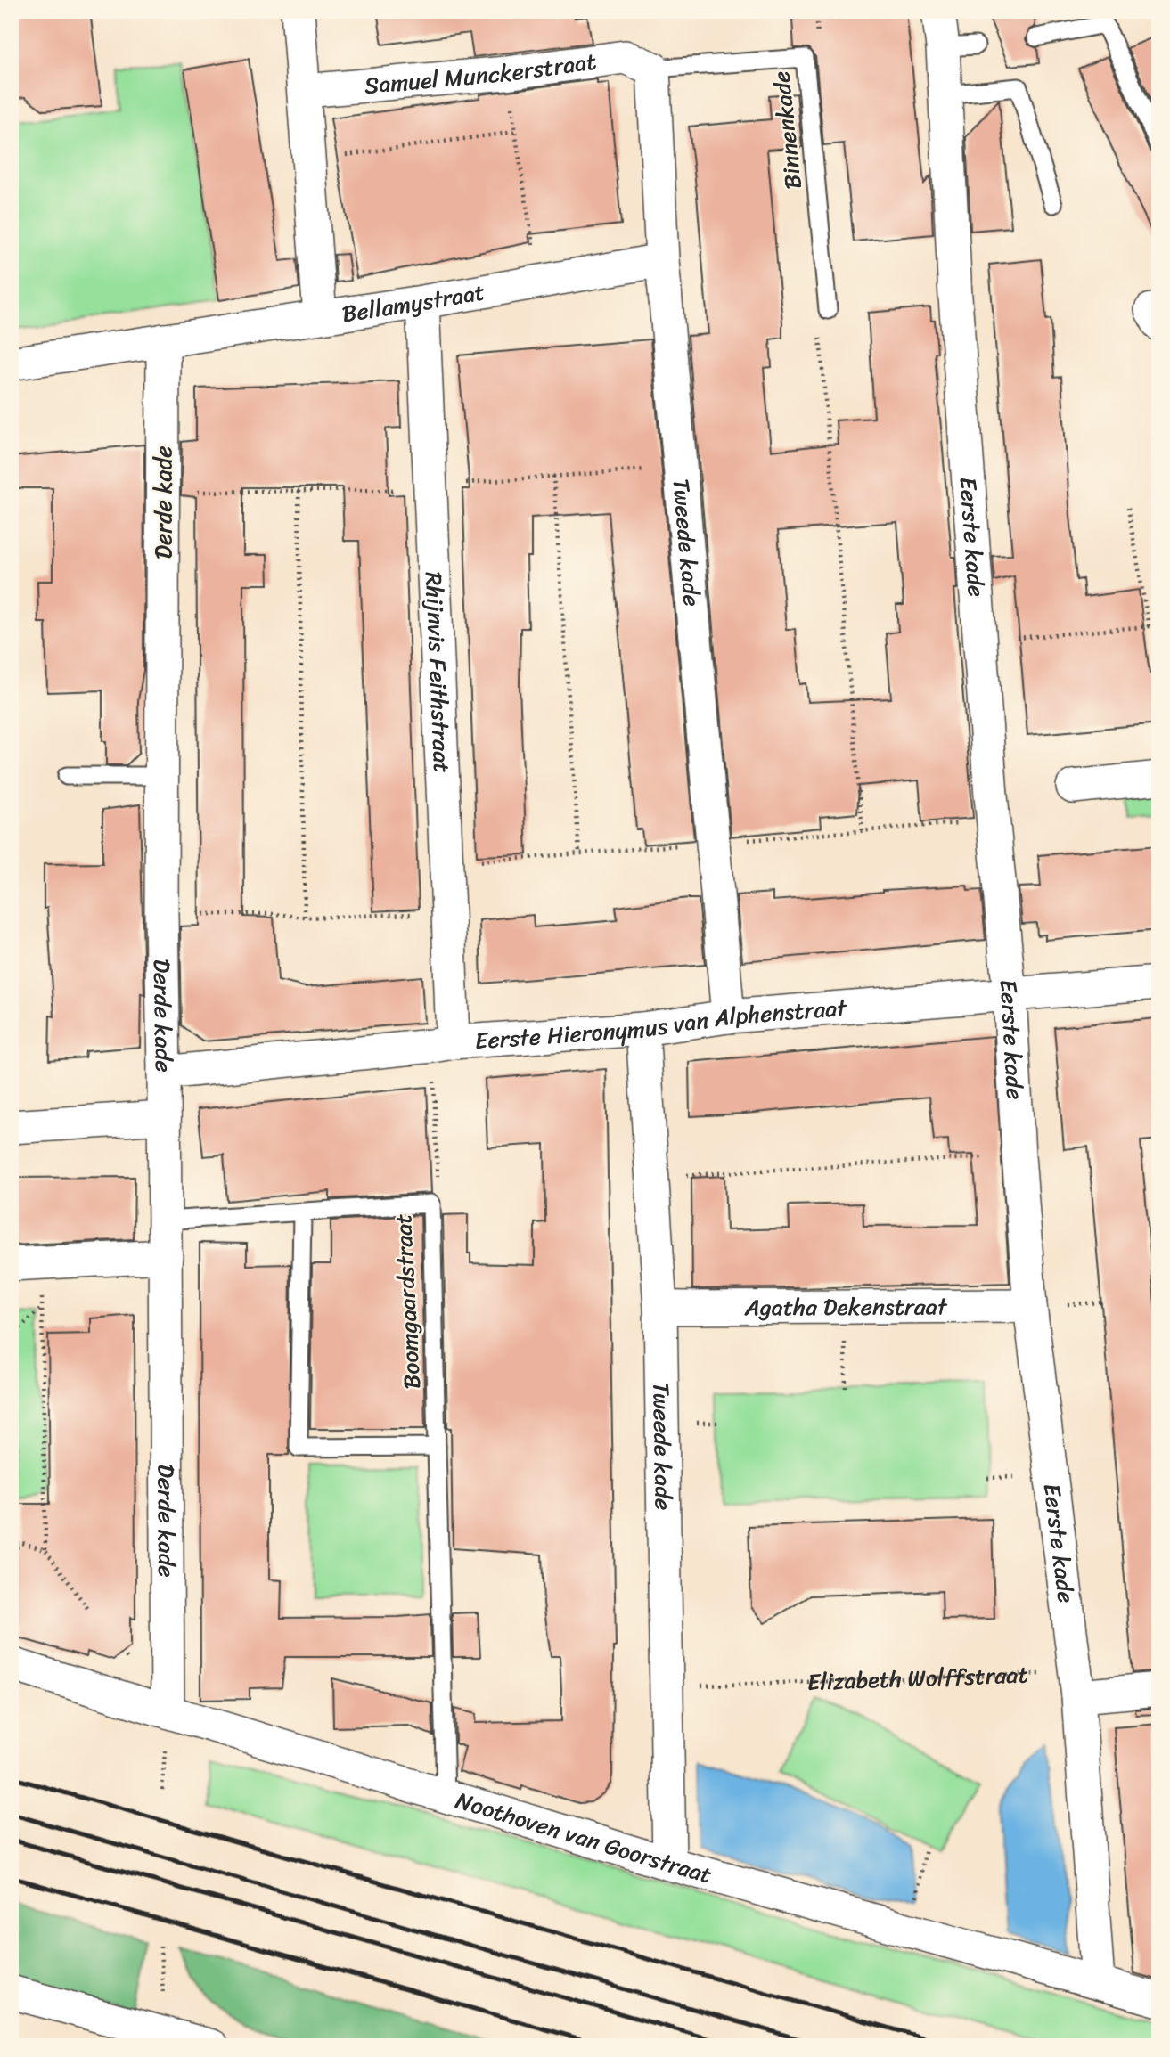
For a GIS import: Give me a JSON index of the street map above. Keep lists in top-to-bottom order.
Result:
{
  "streets": {
    "street": [
      "Samuel Munckerstraat",
      "Bellamystraat",
      "Derde kade",
      "Eerste kade",
      "Tweede kade",
      "Rhijnvis Feithstraat",
      "Eerste Hieronymus van Alphenstraat",
      "Agatha Dekenstraat",
      "Noothoven van Goorstraat"
    ],
    "lane": ["Binnenkade", "Boomgaardstraat"],
    "path": ["Elizabeth Wolffstraat"]
  },
  "crossings": [
    ["Samuel Munckerstraat", "Binnenkade"],
    ["Samuel Munckerstraat", "Tweede kade"],
    ["Binnenkade", "Tweede kade"],
    ["Bellamystraat", "Derde kade"],
    ["Bellamystraat", "Tweede kade"],
    ["Bellamystraat", "Rhijnvis Feithstraat"],
    ["Derde kade", "Eerste Hieronymus van Alphenstraat"],
    ["Derde kade", "Boomgaardstraat"],
    ["Derde kade", "Noothoven van Goorstraat"],
    ["Eerste kade", "Eerste Hieronymus van Alphenstraat"],
    ["Eerste kade", "Agatha Dekenstraat"],
    ["Eerste kade", "Elizabeth Wolffstraat"],
    ["Eerste kade", "Noothoven van Goorstraat"],
    ["Tweede kade", "Eerste Hieronymus van Alphenstraat"],
    ["Tweede kade", "Agatha Dekenstraat"],
    ["Tweede kade", "Elizabeth Wolffstraat"],
    ["Tweede kade", "Noothoven van Goorstraat"],
    ["Rhijnvis Feithstraat", "Eerste Hieronymus van Alphenstraat"],
    ["Boomgaardstraat", "Noothoven van Goorstraat"]
  ]
}
